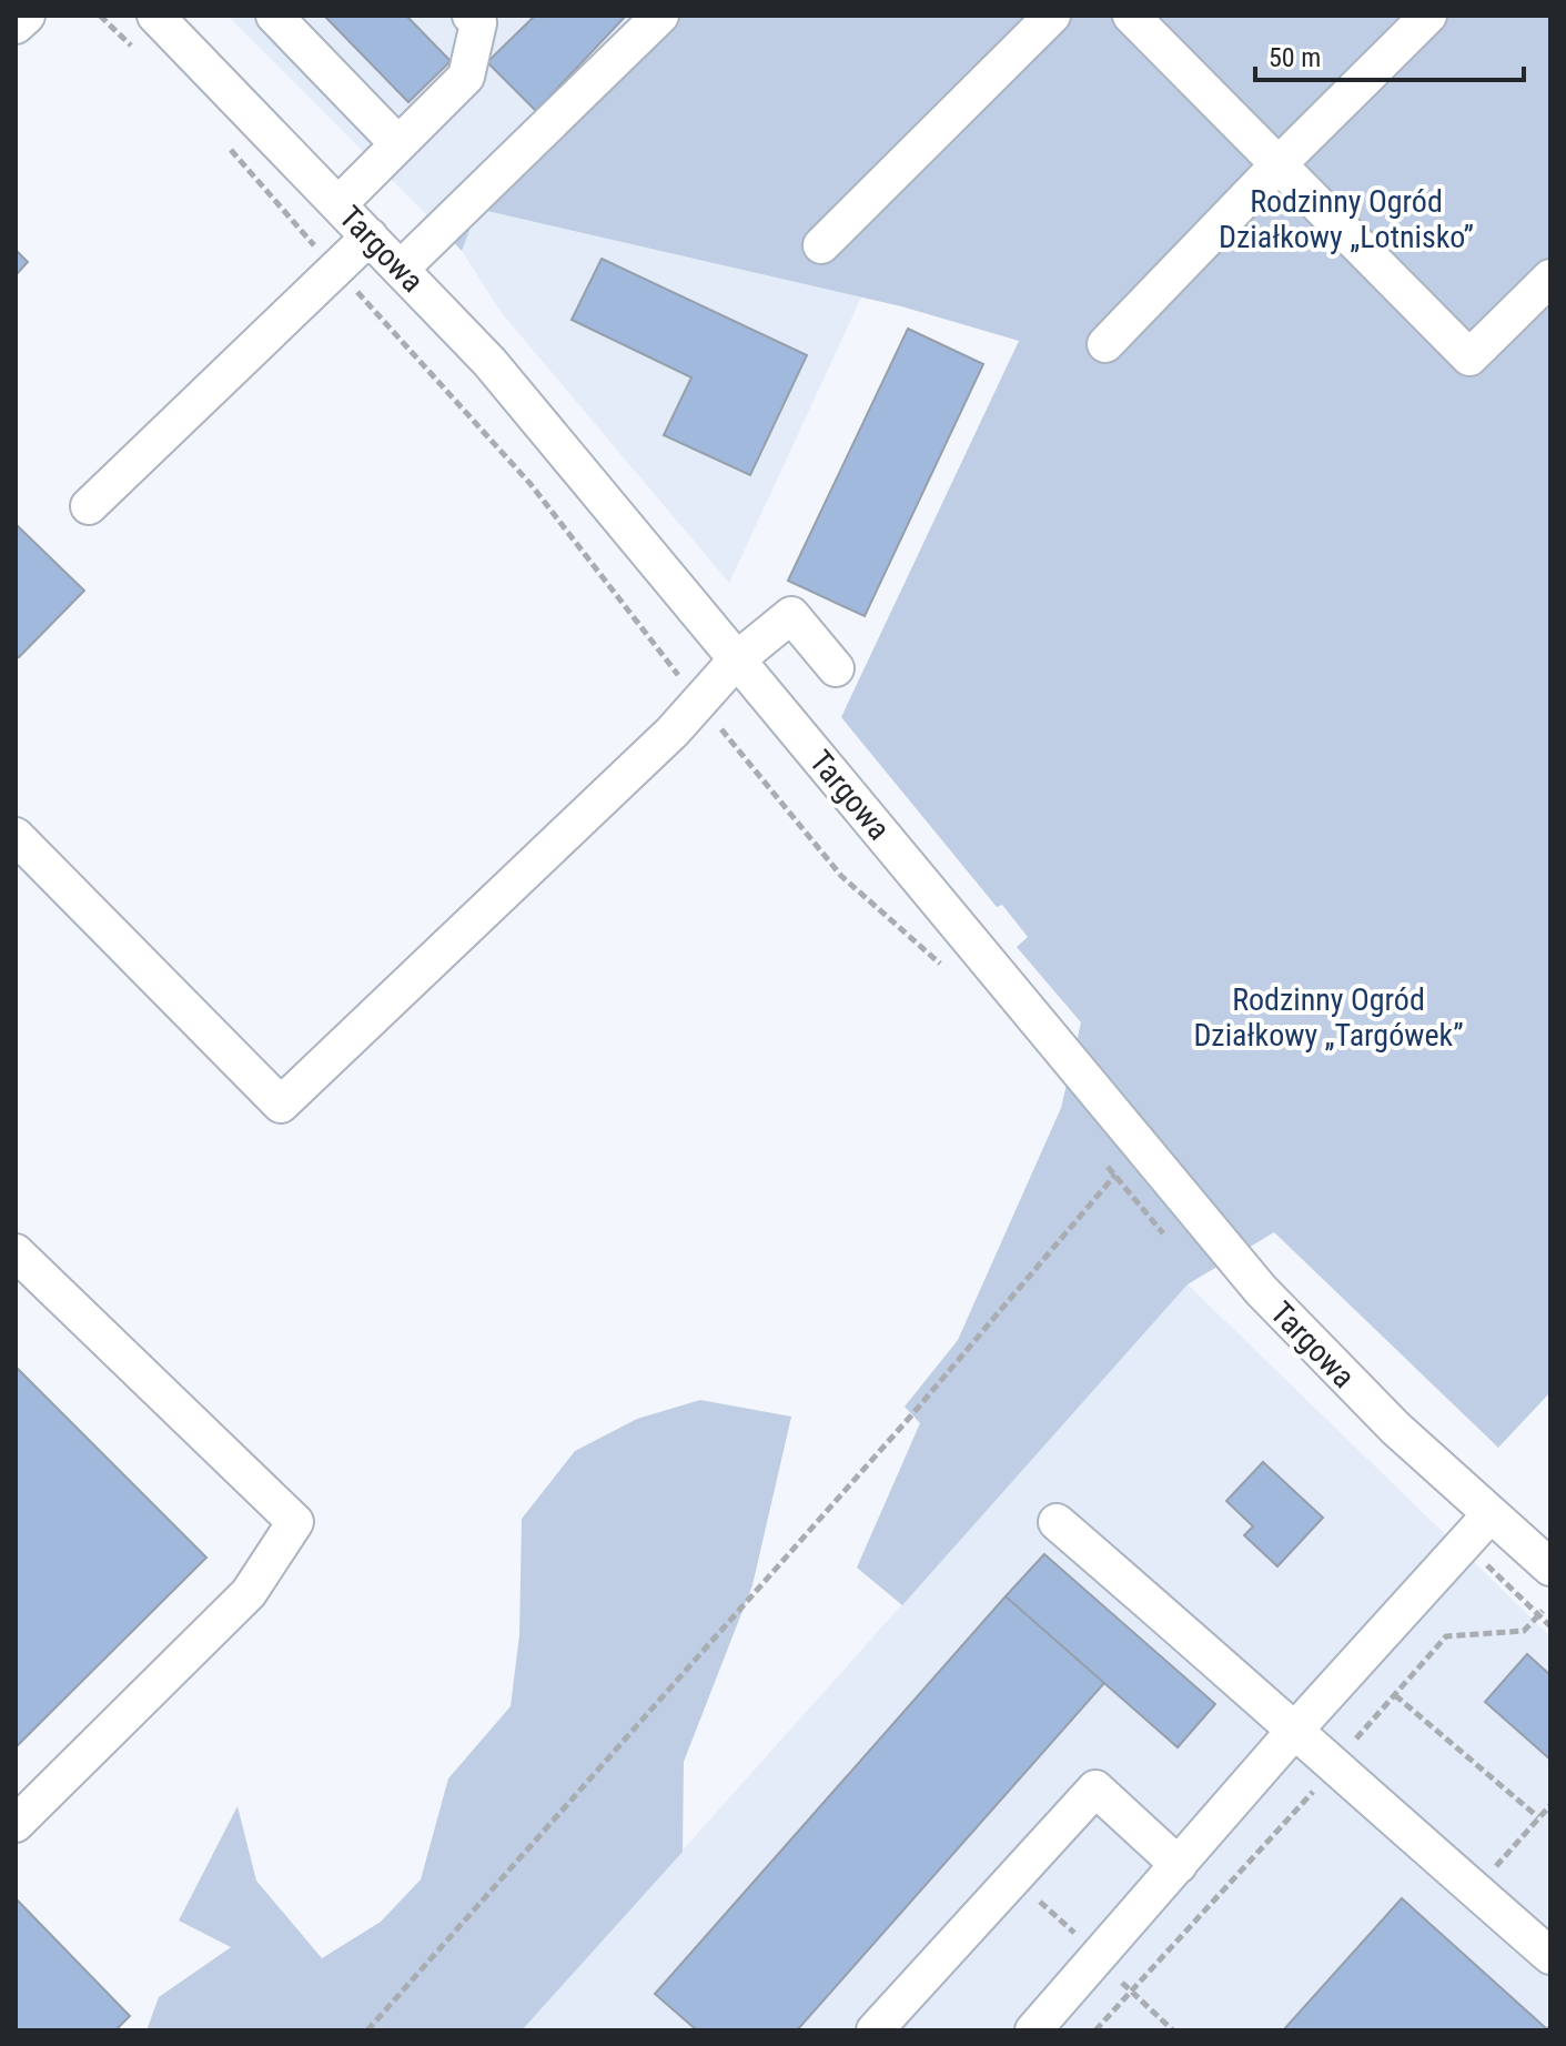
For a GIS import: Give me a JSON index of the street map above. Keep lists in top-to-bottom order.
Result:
{
  "streets": {
    "street": ["Targowa"]
  },
  "parks": ["Rodzinny Ogród Działkowy „Lotnisko”", "Rodzinny Ogród Działkowy „Targówek”"],
  "scale_bar": "50 m"
}
